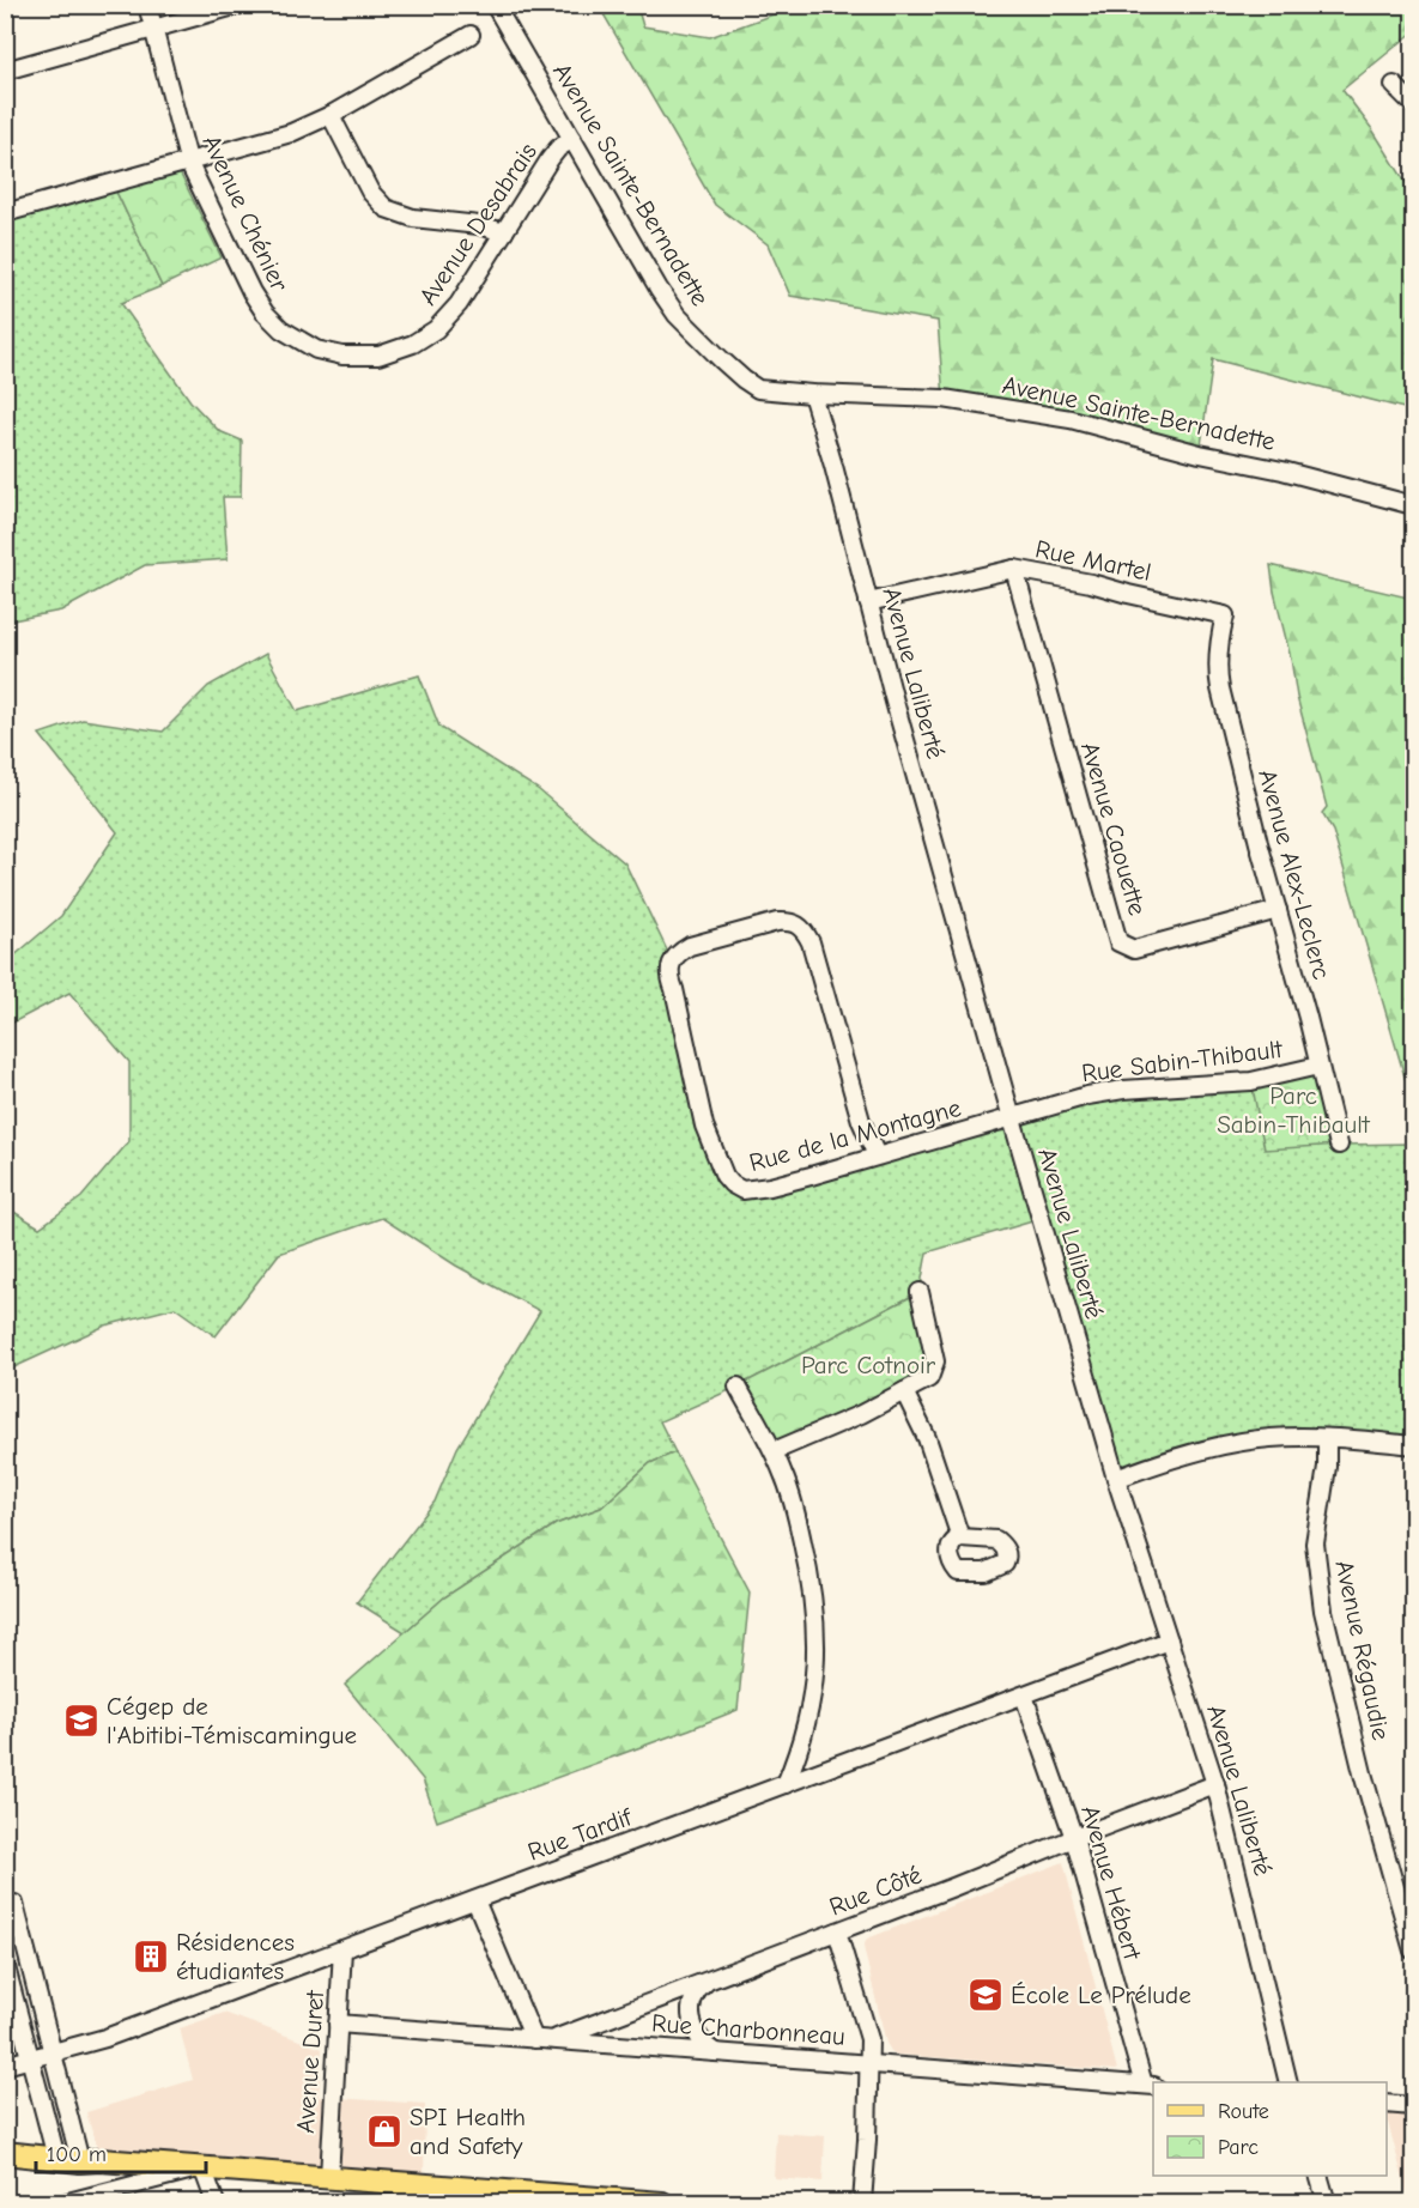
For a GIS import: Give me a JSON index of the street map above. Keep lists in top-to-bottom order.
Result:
{
  "streets": {
    "street": [
      "Avenue Sainte-Bernadette",
      "Avenue Chénier",
      "Avenue Desabrais",
      "Rue Martel",
      "Avenue Laliberté",
      "Avenue Caouette",
      "Avenue Alex-Leclerc",
      "Rue Sabin-Thibault",
      "Rue de la Montagne",
      "Avenue Régaudie",
      "Rue Tardif",
      "Avenue Hébert",
      "Rue Côté",
      "Rue Charbonneau",
      "Avenue Duret"
    ]
  },
  "crossings": [
    ["Avenue Sainte-Bernadette", "Avenue Desabrais"],
    ["Avenue Sainte-Bernadette", "Avenue Laliberté"],
    ["Avenue Chénier", "Avenue Desabrais"],
    ["Rue Martel", "Avenue Laliberté"],
    ["Rue Martel", "Avenue Caouette"],
    ["Rue Martel", "Avenue Alex-Leclerc"],
    ["Avenue Laliberté", "Rue Sabin-Thibault"],
    ["Avenue Laliberté", "Rue de la Montagne"],
    ["Avenue Laliberté", "Rue Tardif"],
    ["Avenue Laliberté", "Rue Côté"],
    ["Avenue Caouette", "Avenue Alex-Leclerc"],
    ["Avenue Alex-Leclerc", "Rue Sabin-Thibault"],
    ["Rue Sabin-Thibault", "Rue de la Montagne"],
    ["Rue Tardif", "Avenue Hébert"],
    ["Rue Tardif", "Avenue Duret"],
    ["Avenue Hébert", "Rue Côté"],
    ["Avenue Hébert", "Rue Charbonneau"],
    ["Rue Côté", "Rue Charbonneau"],
    ["Rue Charbonneau", "Avenue Duret"]
  ],
  "parks": ["Parc Sabin-Thibault", "Parc Cotnoir"],
  "places": {
    "school or university": ["Cégep de l'Abitibi-Témiscamingue", "École Le Prélude"],
    "building": ["Résidences étudiantes"],
    "shop": ["SPI Health and Safety"]
  },
  "legend": ["Route", "Parc"],
  "scale_bar": "100 m"
}
